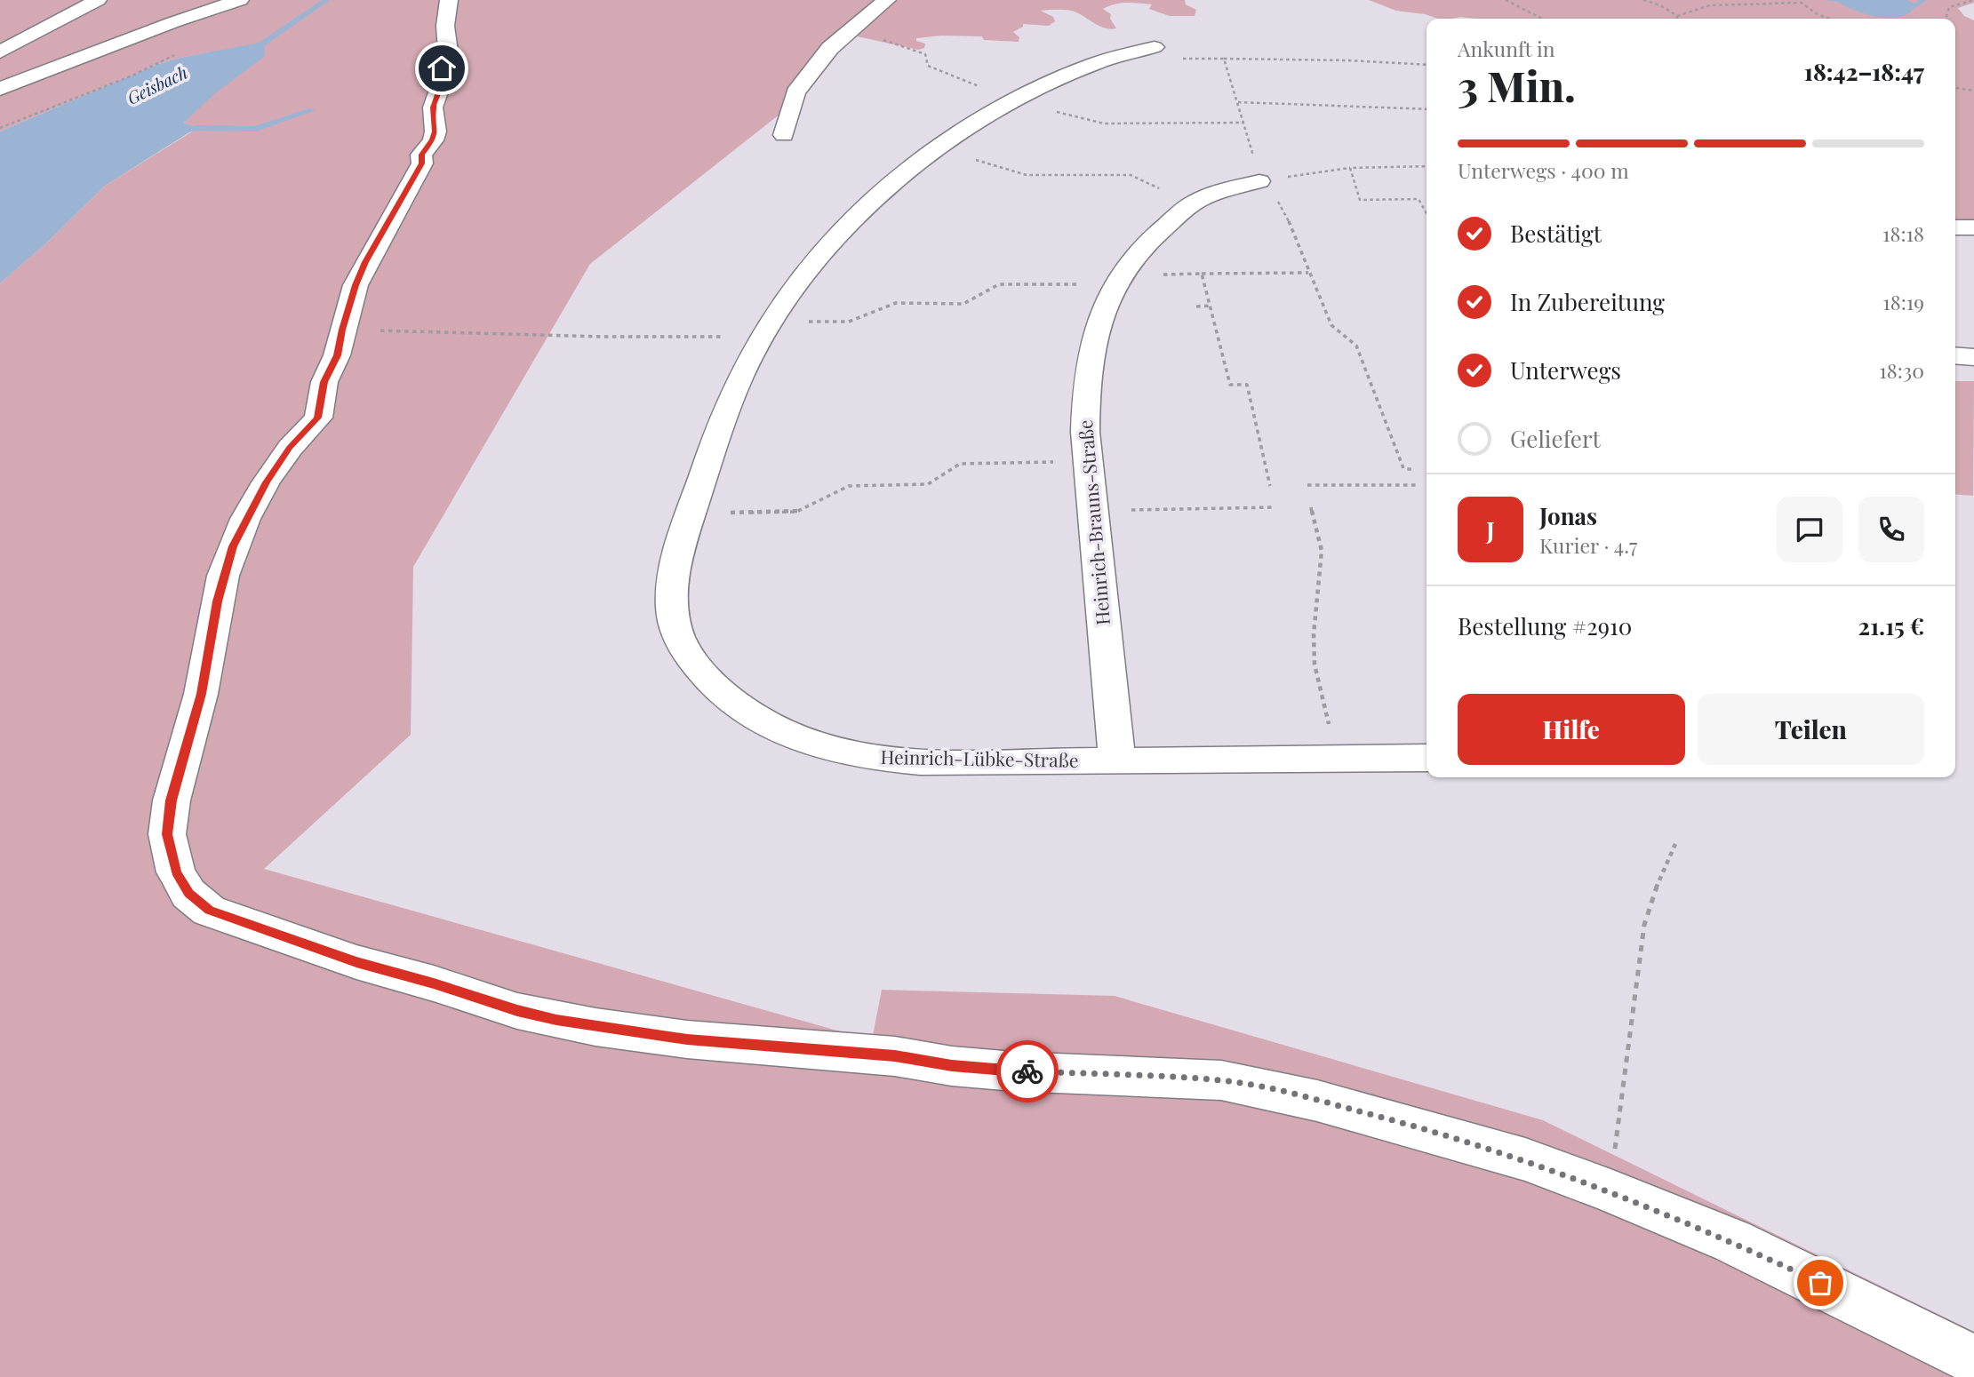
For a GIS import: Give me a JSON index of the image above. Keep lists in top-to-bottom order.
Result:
{
  "streets": {
    "street": ["Heinrich-Brauns-Straße", "Heinrich-Lübke-Straße"]
  },
  "crossings": [
    ["Heinrich-Brauns-Straße", "Heinrich-Lübke-Straße"]
  ],
  "water": ["Geisbach"],
  "page": {
    "heading": ["3 Min.", "Ankunft in", "18:42–18:47"],
    "panel": [
      "Jonas",
      "Kurier · 4.7",
      "Bestellung #2910",
      "21.15 €"
    ],
    "bar": "Unterwegs · 400 m",
    "list": [
      ["Bestätigt", "18:18"],
      ["In Zubereitung", "18:19"],
      ["Unterwegs", "18:30"],
      "Geliefert"
    ],
    "round": "J",
    "buttons": ["Hilfe", "Teilen"]
  }
}
